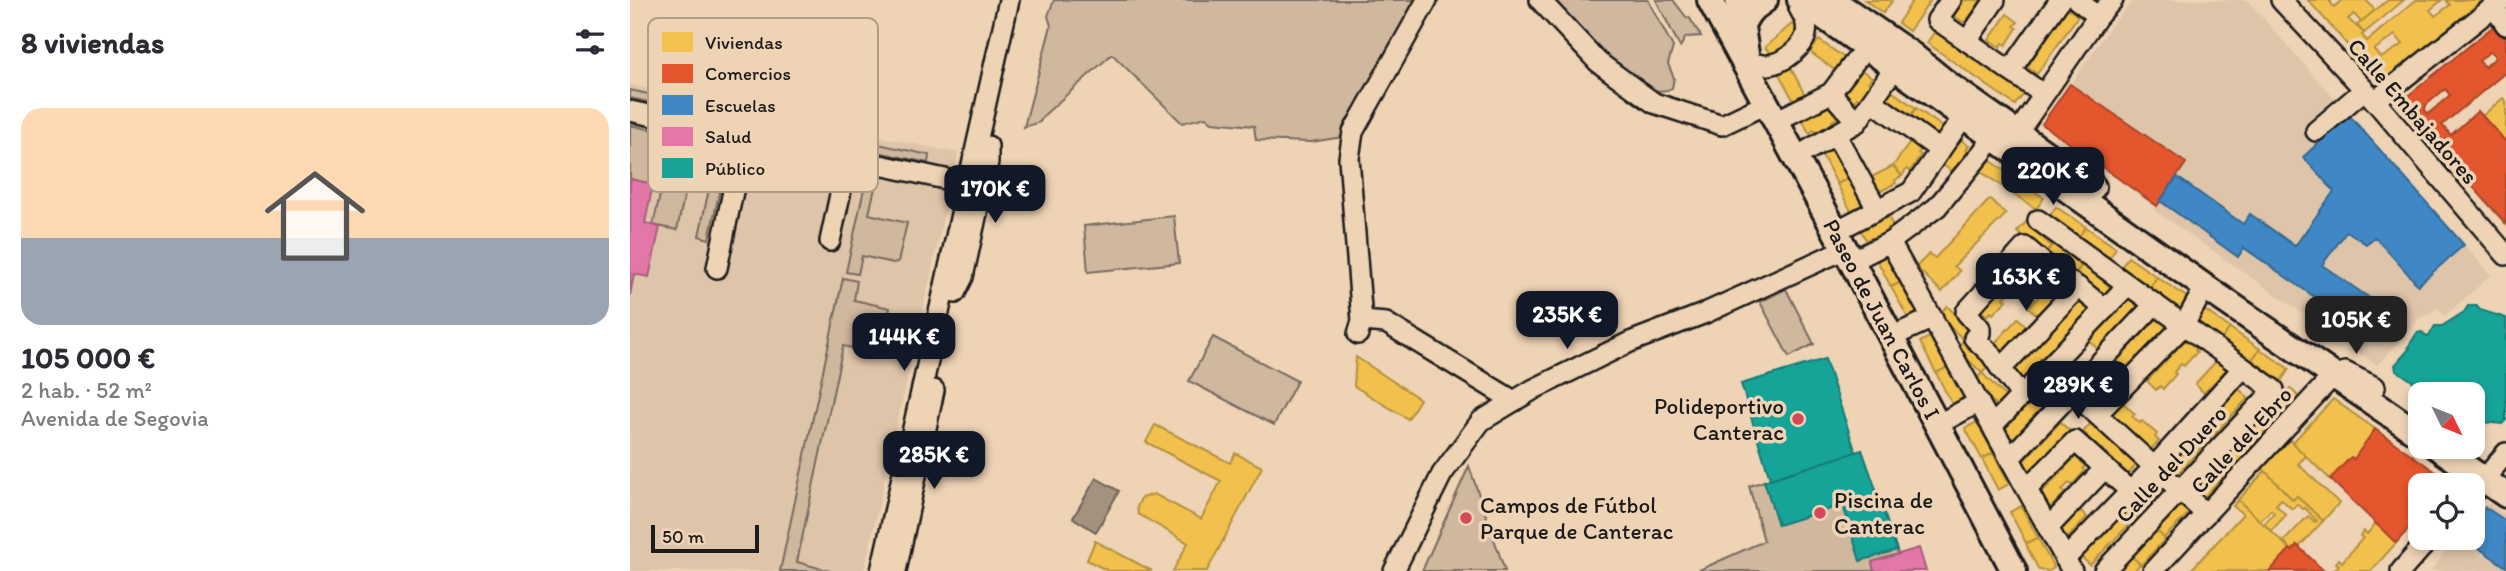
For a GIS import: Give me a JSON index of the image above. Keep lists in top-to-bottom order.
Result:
{
  "streets": {
    "main road": ["Paseo de Juan Carlos I"],
    "street": ["Calle Embajadores", "Calle del Ebro", "Calle del Duero"]
  },
  "places": ["Polideportivo Canterac", "Piscina de Canterac", "Campos de Fútbol Parque de Canterac"],
  "legend": [
    "Viviendas",
    "Comercios",
    "Escuelas",
    "Salud",
    "Público"
  ],
  "scale_bar": "50 m",
  "north": "bottom right",
  "page": {
    "heading": "8 viviendas",
    "list": [
      {
        "name": "105 000 €",
        "note": "2 hab. · 52 m² · Avenida de Segovia"
      }
    ],
    "price": [
      "220K €",
      "170K €",
      "163K €",
      "235K €",
      "105K €",
      "144K €",
      "289K €",
      "285K €"
    ],
    "scale": "50 m"
  }
}
